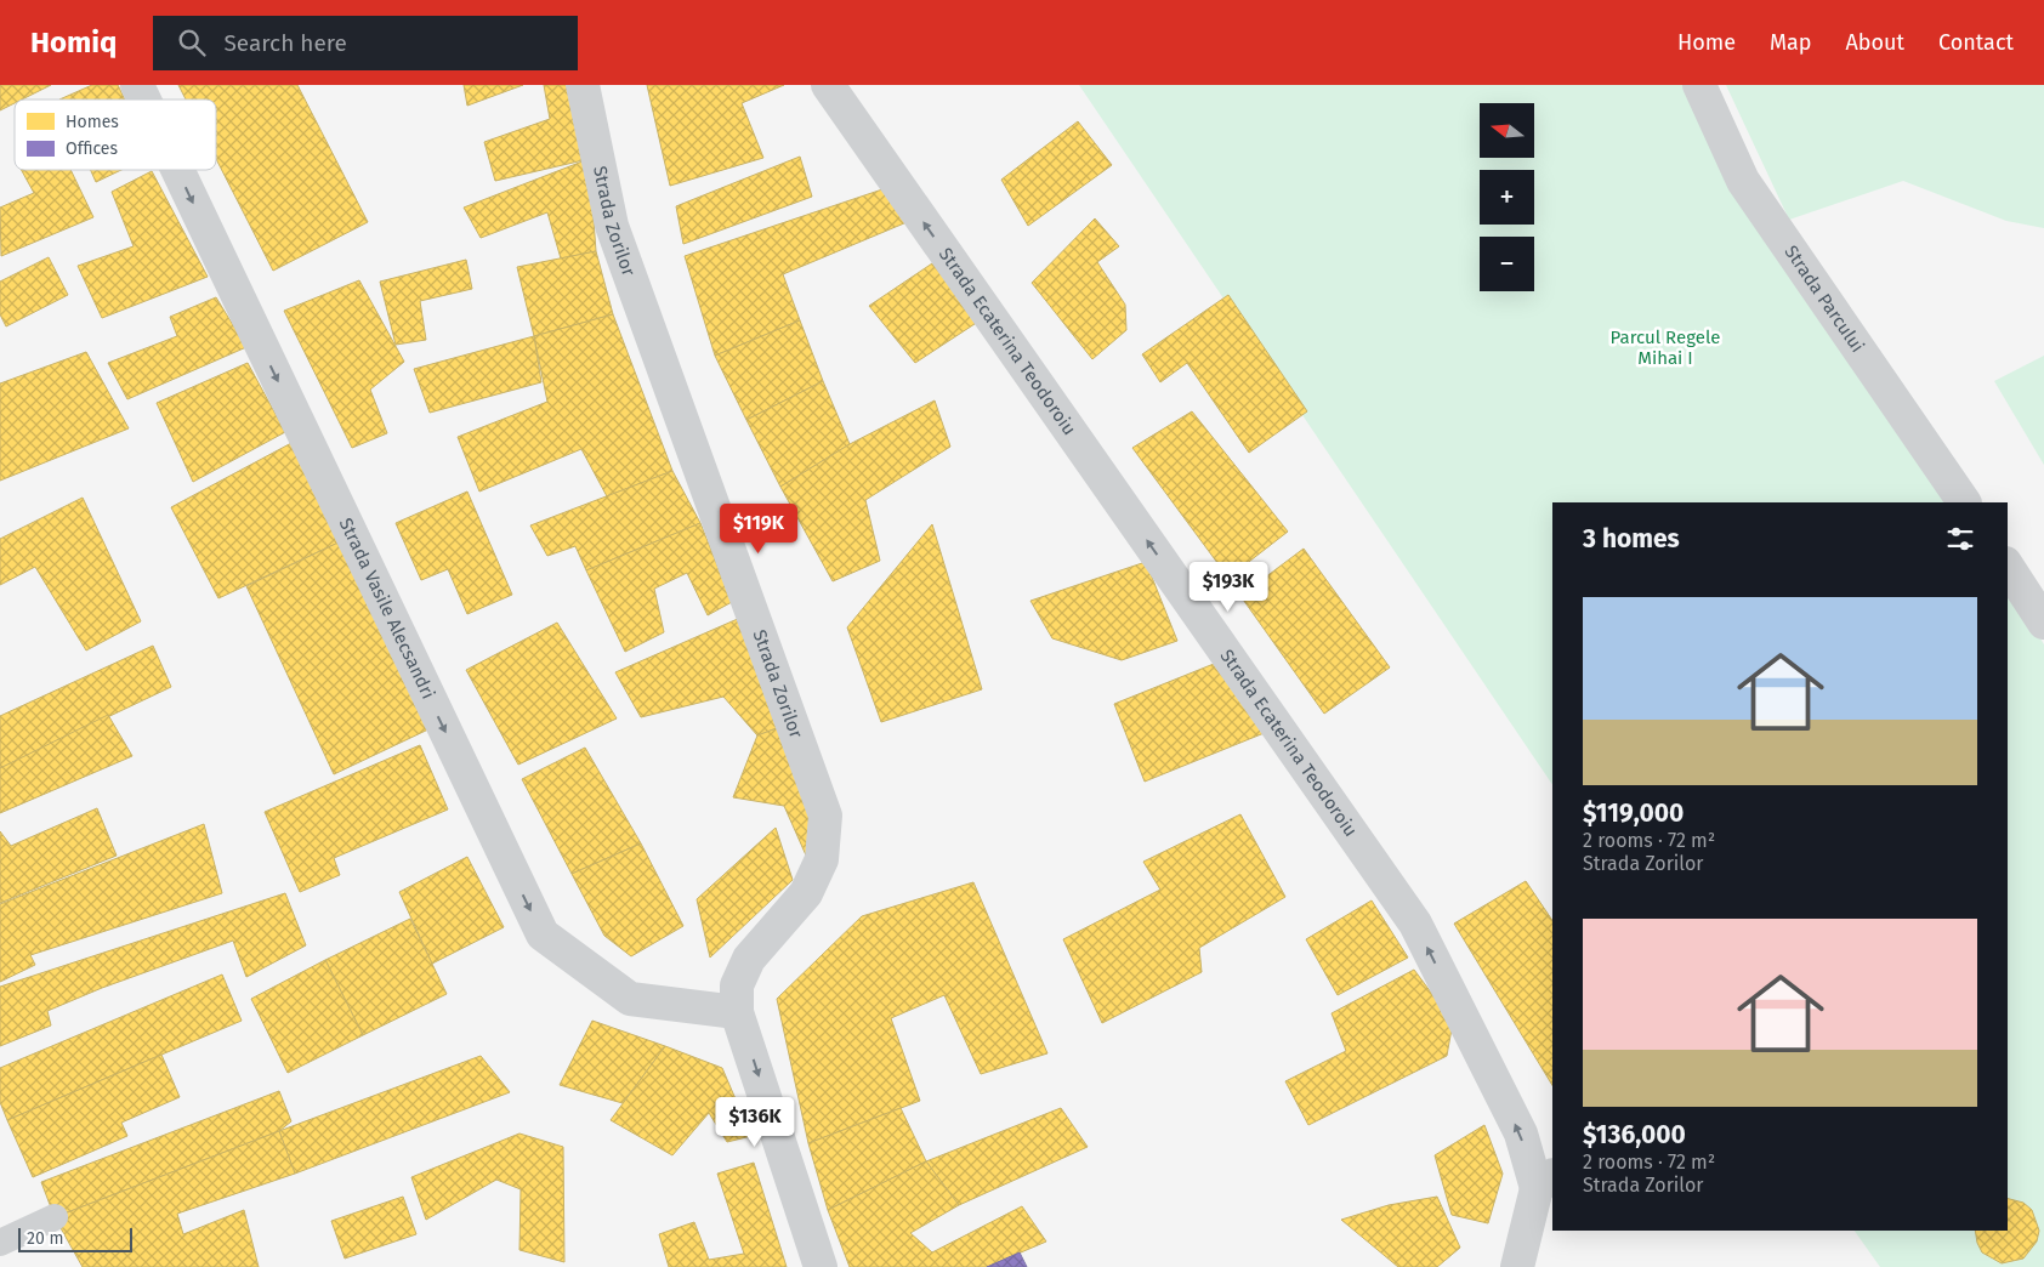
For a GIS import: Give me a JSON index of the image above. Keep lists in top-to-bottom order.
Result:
{
  "streets": {
    "street": [
      "Strada Zorilor",
      "Strada Parcului",
      "Strada Ecaterina Teodoroiu",
      "Strada Vasile Alecsandri"
    ]
  },
  "crossings": [
    ["Strada Zorilor", "Strada Vasile Alecsandri"]
  ],
  "one_way": ["Strada Ecaterina Teodoroiu", "Strada Vasile Alecsandri"],
  "parks": ["Parcul Regele Mihai I"],
  "legend": ["Homes", "Offices"],
  "scale_bar": "20 m",
  "north": "left",
  "page": {
    "header": "Homiq",
    "search": "Search here",
    "nav": [
      "Home",
      "Map",
      "About",
      "Contact"
    ],
    "map_buttons": ["+", "−"],
    "heading": "3 homes",
    "price": ["$119K", "$193K", "$136K"],
    "list": [
      {
        "name": "$119,000",
        "note": "2 rooms · 72 m² · Strada Zorilor"
      },
      {
        "name": "$136,000",
        "note": "2 rooms · 72 m² · Strada Zorilor"
      }
    ],
    "scale": "20 m"
  }
}
